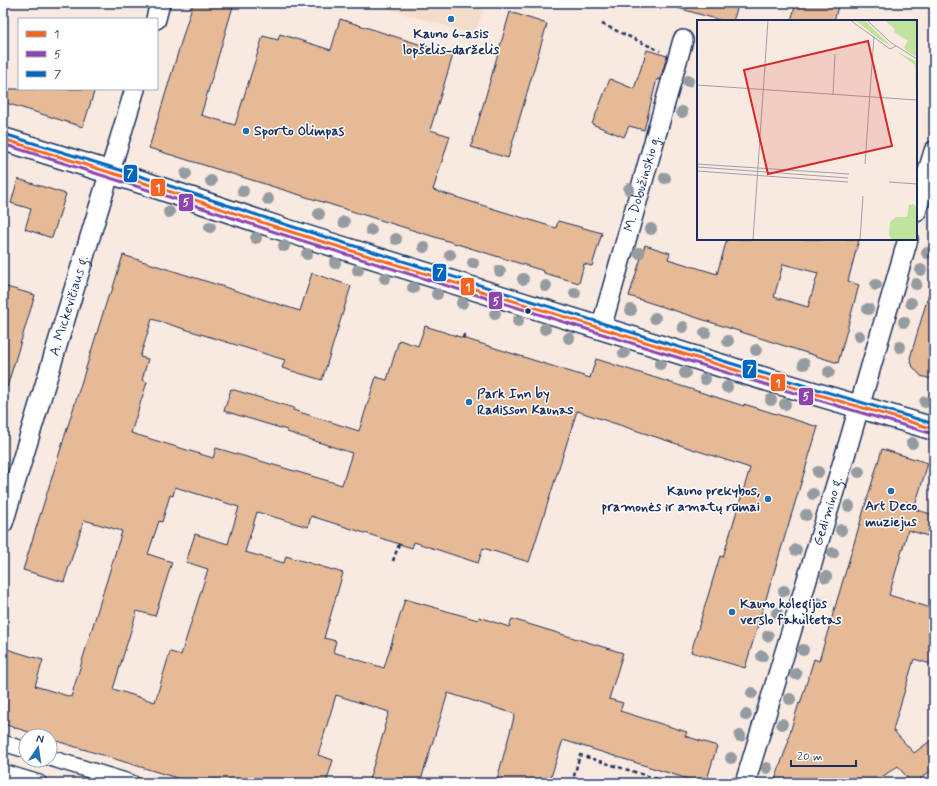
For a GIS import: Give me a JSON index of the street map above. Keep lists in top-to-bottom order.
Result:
{
  "streets": {
    "street": ["M. Dobužinskio g.", "A. Mickevičiaus g.", "Gedimino g."]
  },
  "places": [
    "Kauno 6-asis lopšelis-darželis",
    "Sporto Olimpas",
    "Park Inn by Radisson Kaunas",
    "Art Deco muziejus",
    "Kauno prekybos, pramonės ir amatų rūmai",
    "Kauno kolegijos verslo fakultetas"
  ],
  "lines": ["transit line 7", "transit line 1", "transit line 5"],
  "legend": ["1", "5", "7"],
  "scale_bar": "20 m",
  "north": "top"
}
